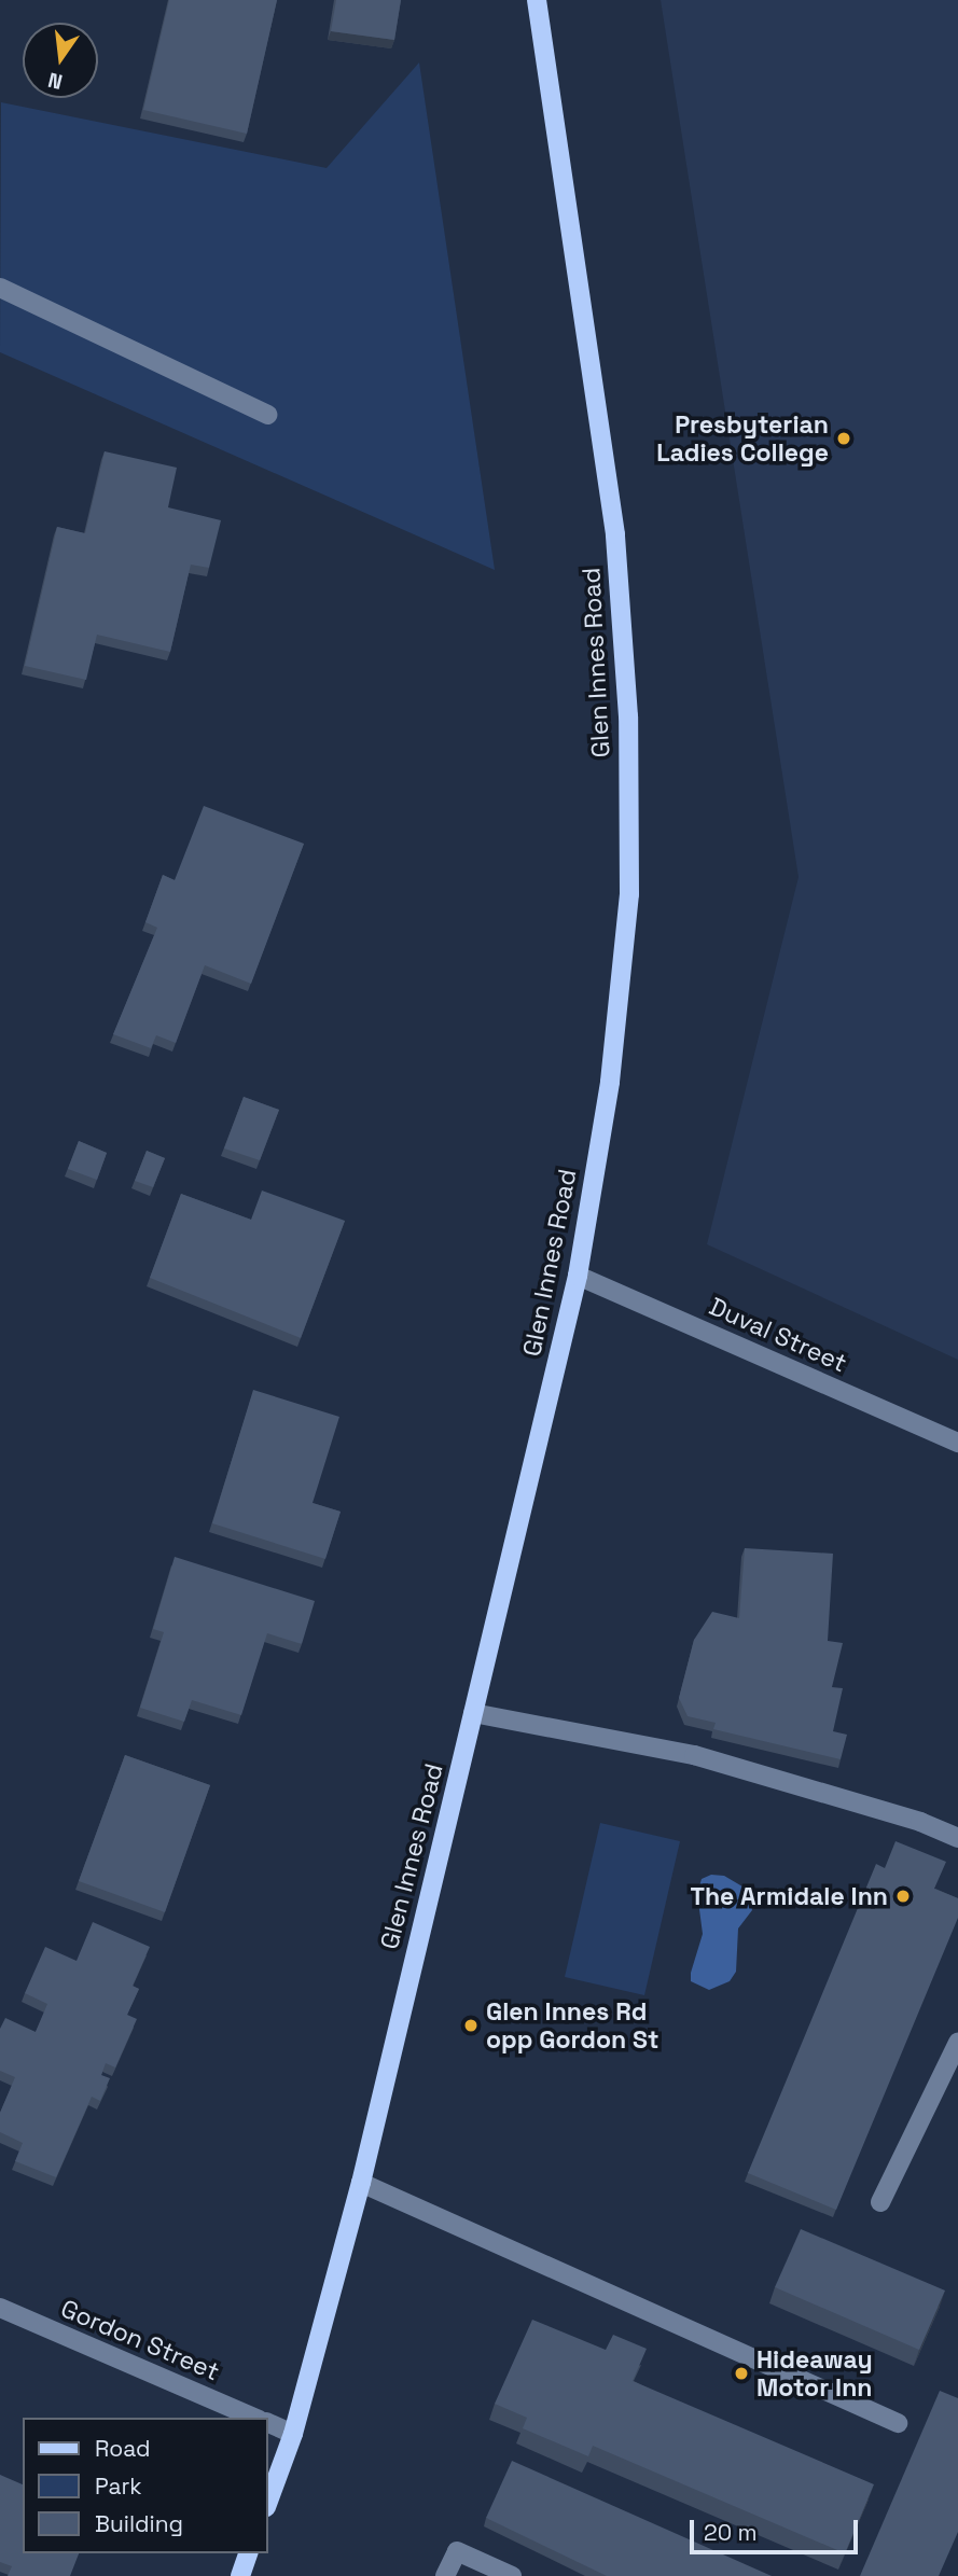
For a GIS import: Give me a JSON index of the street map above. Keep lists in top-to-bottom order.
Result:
{
  "streets": {
    "main road": ["Glen Innes Road"],
    "street": ["Duval Street", "Gordon Street"]
  },
  "crossings": [
    ["Glen Innes Road", "Duval Street"]
  ],
  "places": [
    "Presbyterian Ladies College",
    "The Armidale Inn",
    "Glen Innes Rd opp Gordon St",
    "Hideaway Motor Inn"
  ],
  "legend": ["Road", "Park", "Building"],
  "scale_bar": "20 m",
  "north": "bottom"
}
